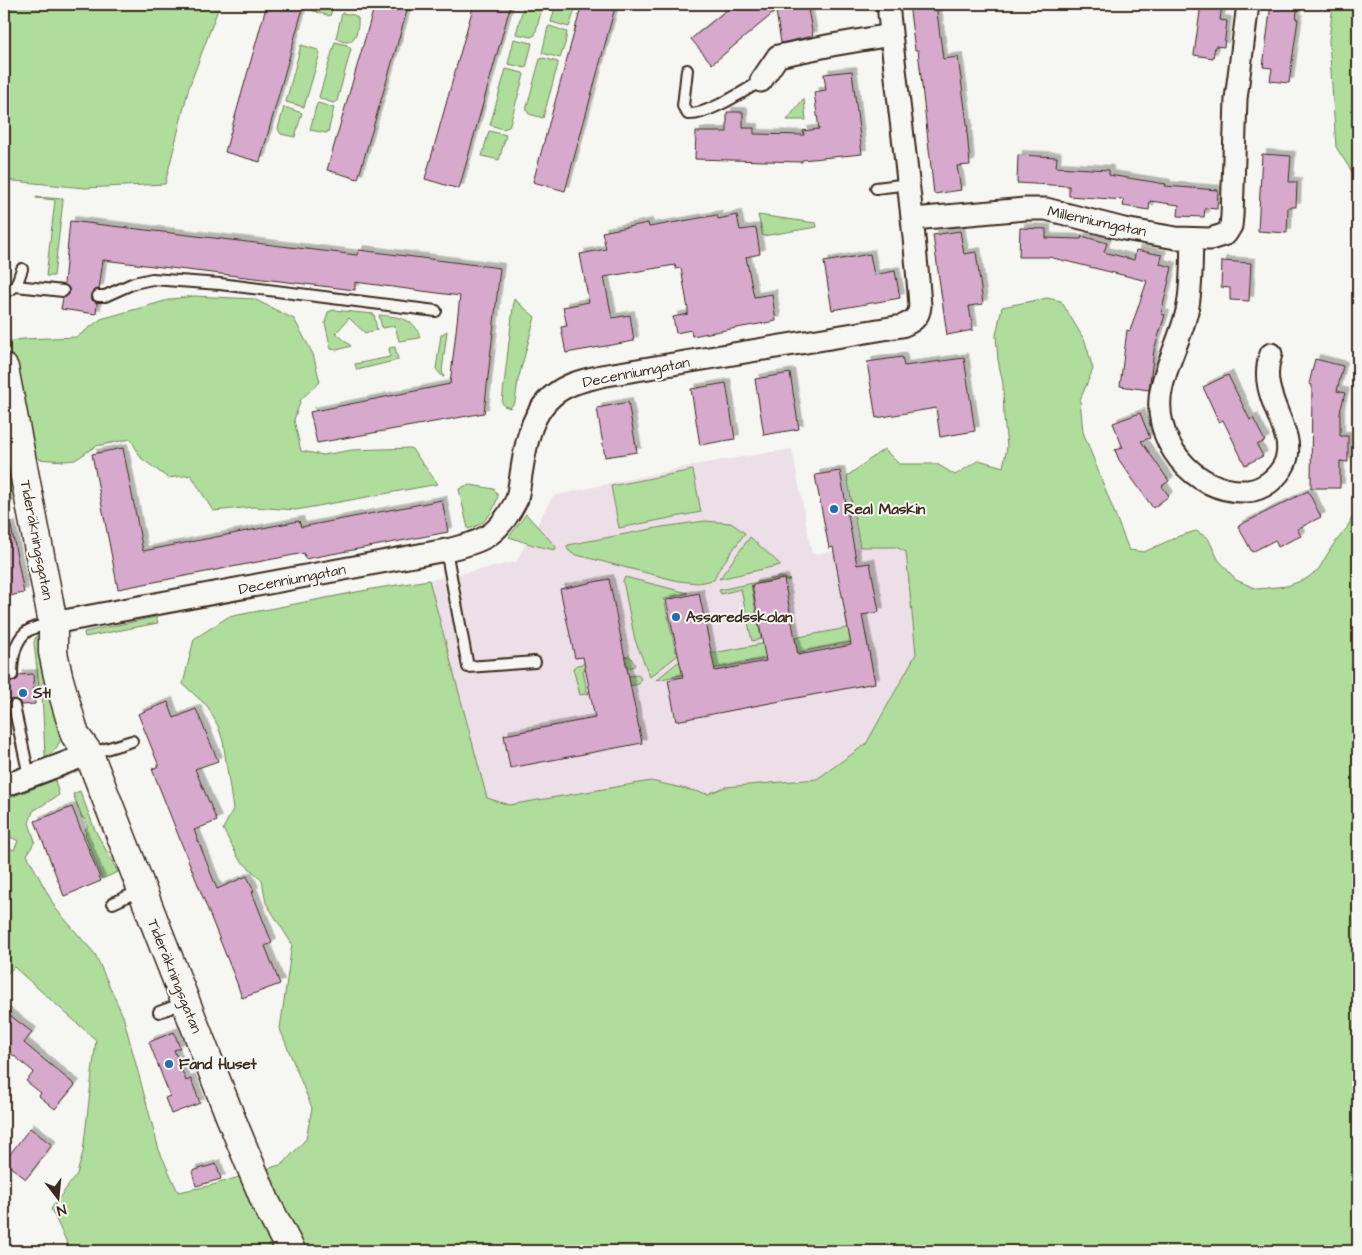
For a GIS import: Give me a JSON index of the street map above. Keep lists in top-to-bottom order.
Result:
{
  "streets": {
    "street": ["Millenniumgatan", "Decenniumgatan", "Tideräkningsgatan"]
  },
  "crossings": [
    ["Millenniumgatan", "Decenniumgatan"],
    ["Decenniumgatan", "Tideräkningsgatan"]
  ],
  "places": [
    "Real Maskin",
    "Assaredsskolan",
    "St1",
    "Fand Huset"
  ],
  "north": "bottom"
}
